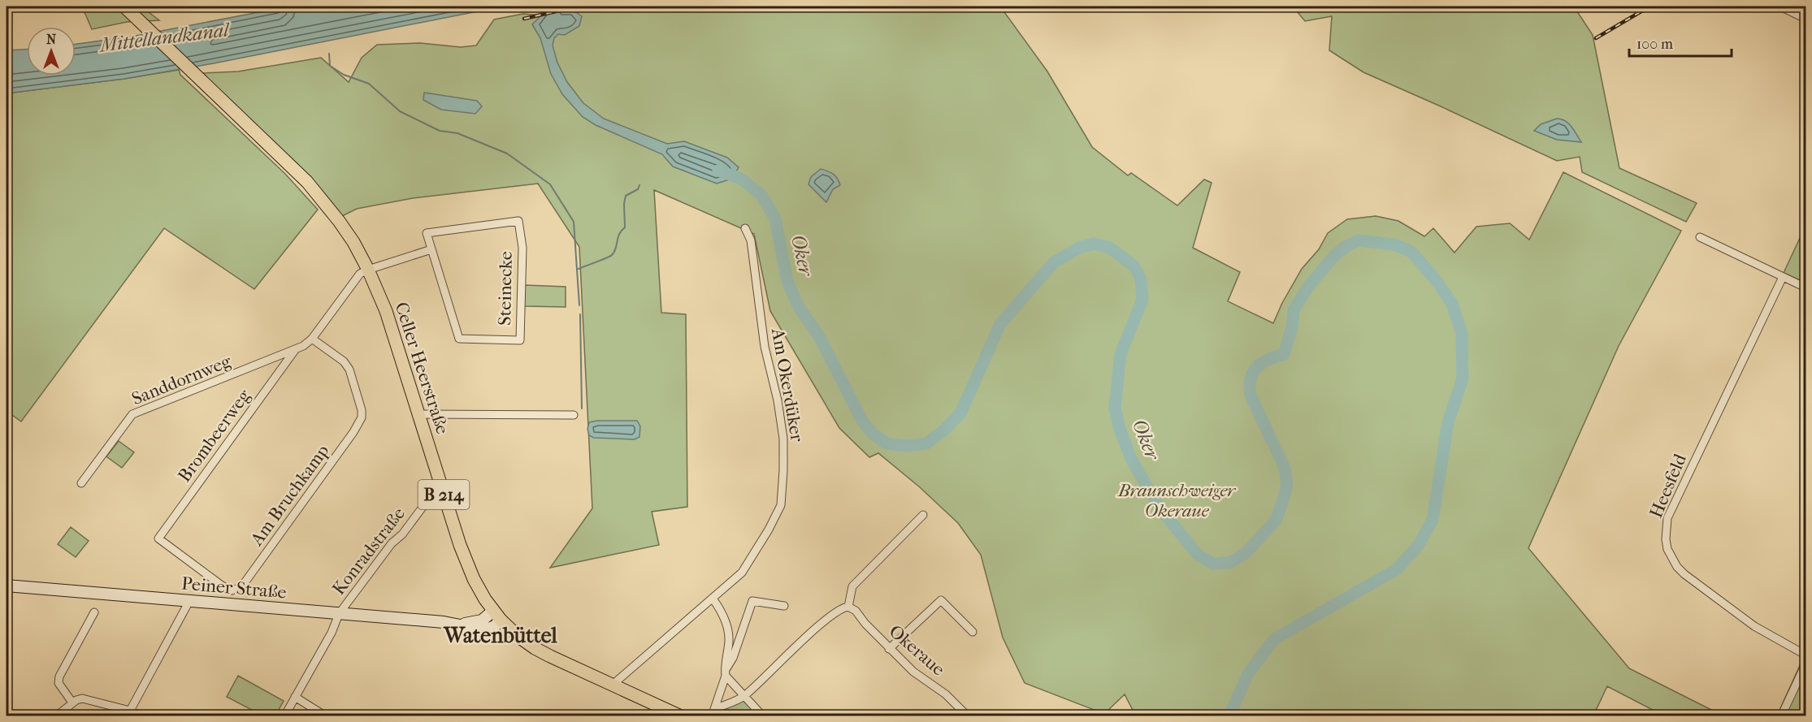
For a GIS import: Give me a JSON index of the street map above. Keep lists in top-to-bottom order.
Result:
{
  "streets": {
    "main road": ["Celler Heerstraße", "B 214", "Peiner Straße"],
    "street": [
      "Steinecke",
      "Sanddornweg",
      "Am Okerdüker",
      "Brombeerweg",
      "Heesfeld",
      "Am Bruchkamp",
      "Konradstraße",
      "Okeraue"
    ]
  },
  "crossings": [
    ["Celler Heerstraße", "Sanddornweg"],
    ["Celler Heerstraße", "Am Okerdüker"],
    ["Celler Heerstraße", "Konradstraße"],
    ["Celler Heerstraße", "Peiner Straße"],
    ["Sanddornweg", "Brombeerweg"],
    ["Sanddornweg", "Am Bruchkamp"],
    ["Brombeerweg", "Am Bruchkamp"],
    ["Konradstraße", "Peiner Straße"]
  ],
  "districts": ["Watenbüttel"],
  "water": ["Mittellandkanal", "Oker"],
  "parks": ["Braunschweiger Okeraue"],
  "scale_bar": "100 m",
  "north": "top"
}
